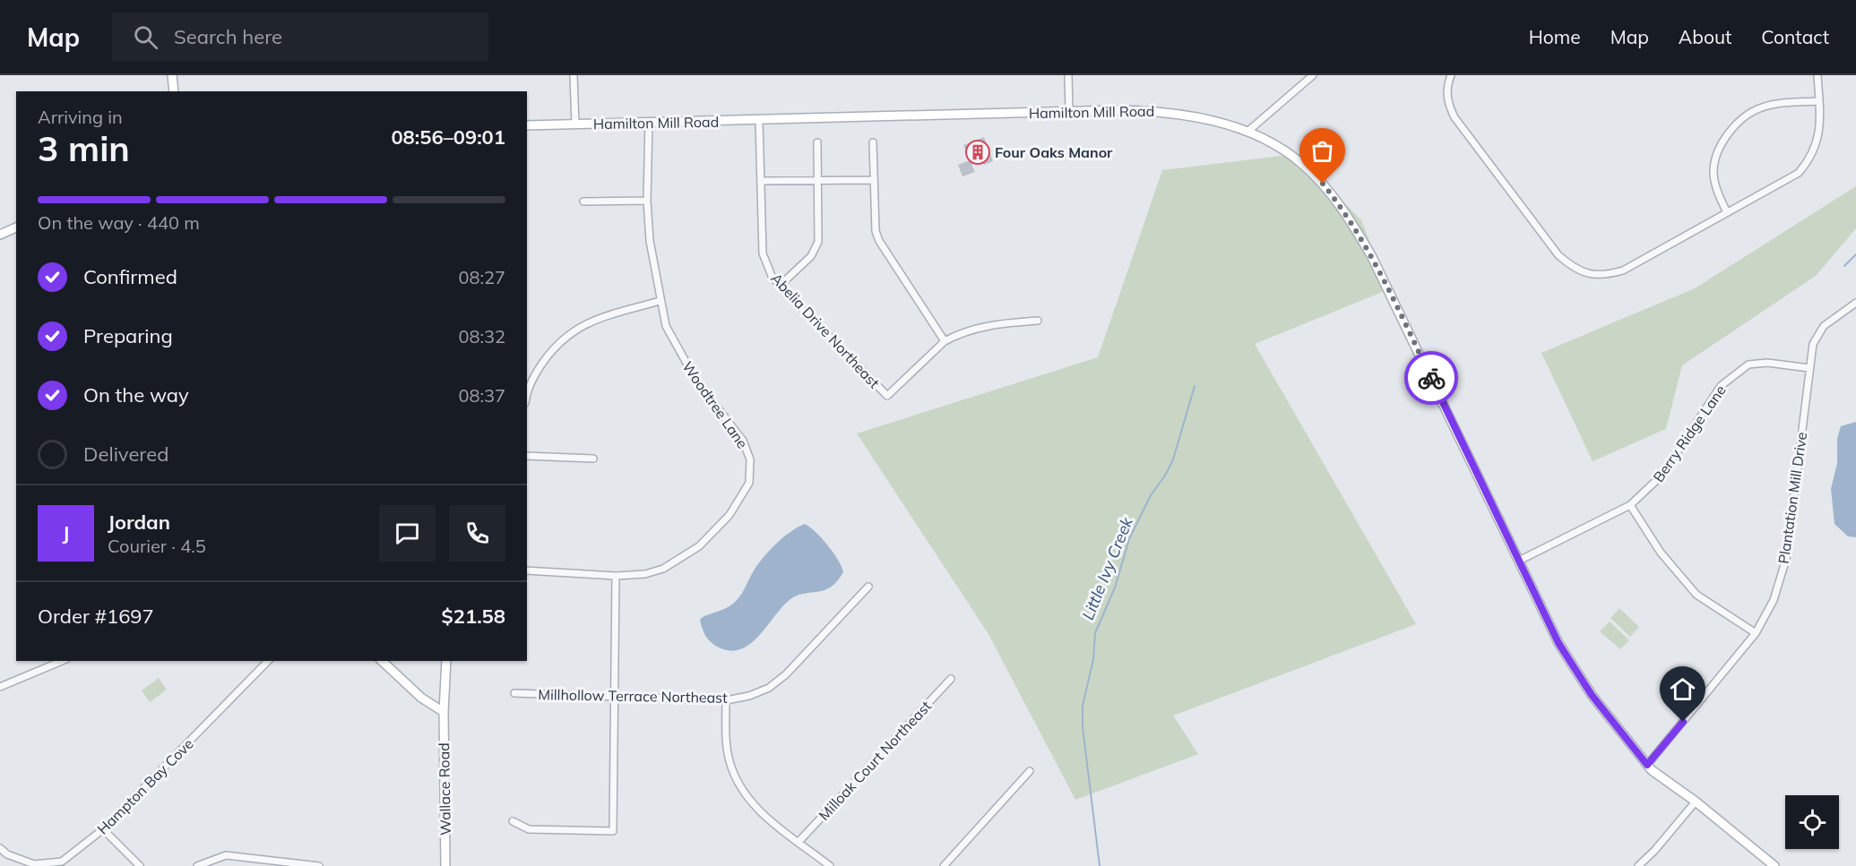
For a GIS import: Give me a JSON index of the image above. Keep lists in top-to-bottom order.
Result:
{
  "streets": {
    "main road": ["Hamilton Mill Road", "Wallace Road"],
    "street": [
      "Abelia Drive Northeast",
      "Woodtree Lane",
      "Berry Ridge Lane",
      "Plantation Mill Drive",
      "Millhollow Terrace Northeast",
      "Milloak Court Northeast",
      "Hampton Bay Cove"
    ]
  },
  "crossings": [
    ["Hamilton Mill Road", "Abelia Drive Northeast"],
    ["Hamilton Mill Road", "Woodtree Lane"],
    ["Hamilton Mill Road", "Berry Ridge Lane"],
    ["Hamilton Mill Road", "Plantation Mill Drive"],
    ["Berry Ridge Lane", "Plantation Mill Drive"]
  ],
  "water": ["Little Ivy Creek"],
  "places": {
    "building": ["Four Oaks Manor"]
  },
  "page": {
    "header": "Map",
    "search": "Search here",
    "nav": [
      "Home",
      "Map",
      "About",
      "Contact"
    ],
    "heading": ["3 min", "Arriving in", "08:56–09:01"],
    "panel": [
      "Jordan",
      "Courier · 4.5",
      "Order #1697",
      "$21.58"
    ],
    "bar": "On the way · 440 m",
    "list": [
      ["Confirmed", "08:27"],
      ["Preparing", "08:32"],
      ["On the way", "08:37"],
      "Delivered"
    ],
    "round": "J"
  }
}
